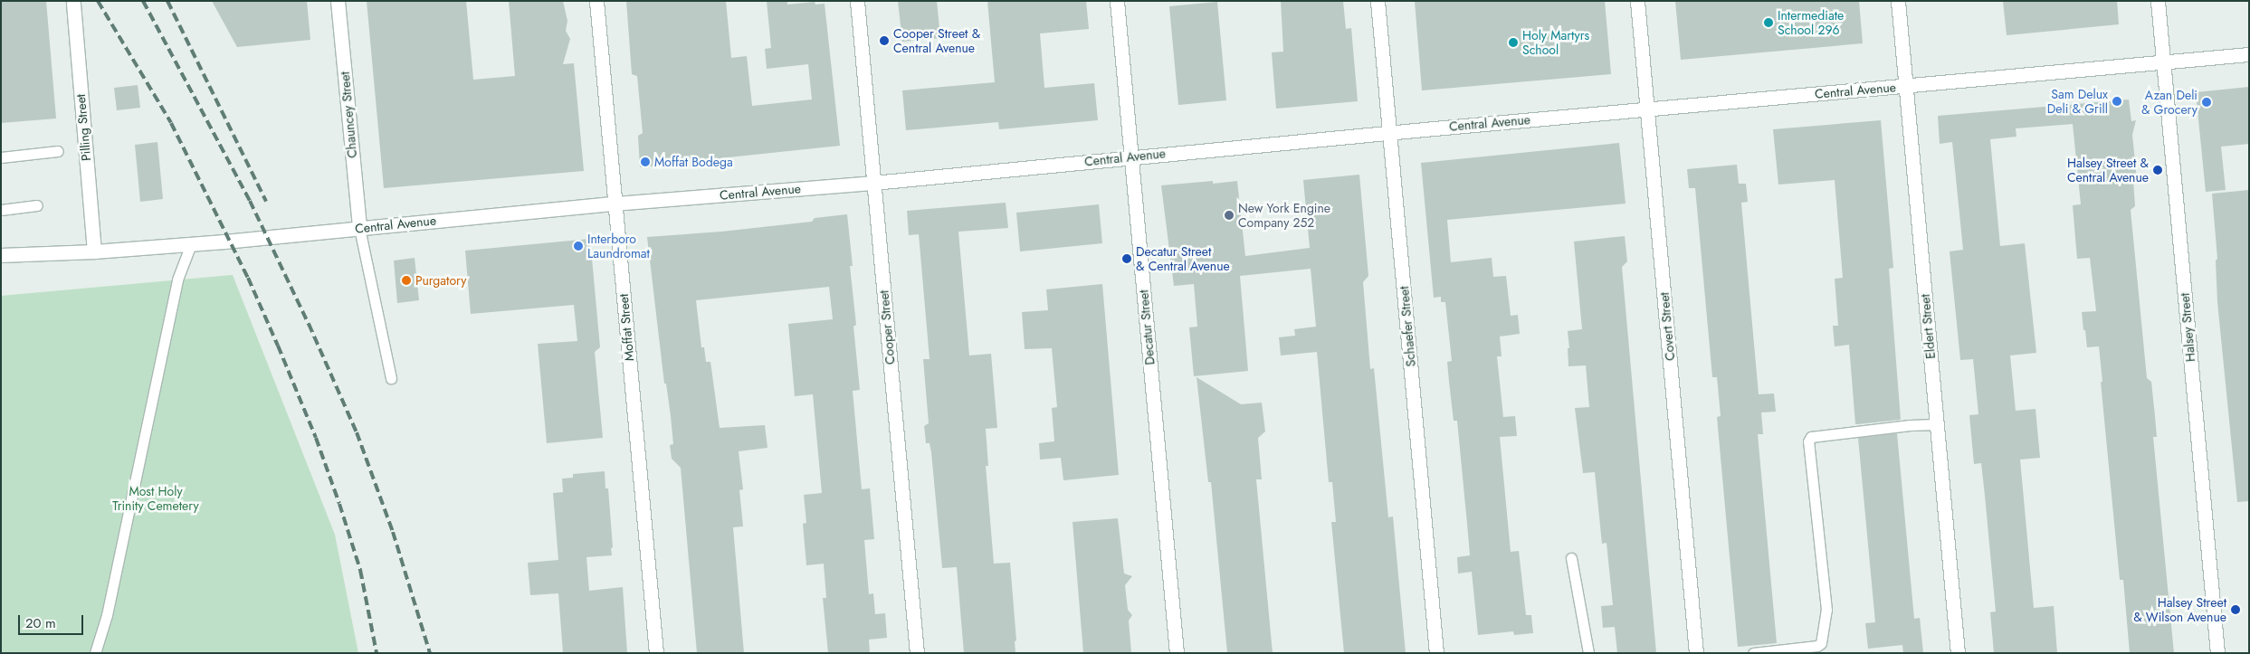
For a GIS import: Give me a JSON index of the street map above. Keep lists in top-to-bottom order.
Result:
{
  "streets": {
    "street": [
      "Central Avenue",
      "Chauncey Street",
      "Pilling Street",
      "Schaefer Street",
      "Covert Street",
      "Eldert Street",
      "Moffat Street",
      "Cooper Street",
      "Decatur Street",
      "Halsey Street"
    ]
  },
  "crossings": [
    ["Central Avenue", "Chauncey Street"],
    ["Central Avenue", "Pilling Street"],
    ["Central Avenue", "Schaefer Street"],
    ["Central Avenue", "Covert Street"],
    ["Central Avenue", "Eldert Street"],
    ["Central Avenue", "Moffat Street"],
    ["Central Avenue", "Cooper Street"],
    ["Central Avenue", "Decatur Street"],
    ["Central Avenue", "Halsey Street"]
  ],
  "parks": ["Most Holy Trinity Cemetery"],
  "places": [
    "Intermediate School 296",
    "Cooper Street & Central Avenue",
    "Holy Martyrs School",
    "Sam Delux Deli & Grill",
    "Azan Deli & Grocery",
    "Moffat Bodega",
    "Halsey Street & Central Avenue",
    "New York Engine Company 252",
    "Interboro Laundromat",
    "Decatur Street & Central Avenue",
    "Purgatory",
    "Halsey Street & Wilson Avenue"
  ],
  "scale_bar": "20 m"
}
